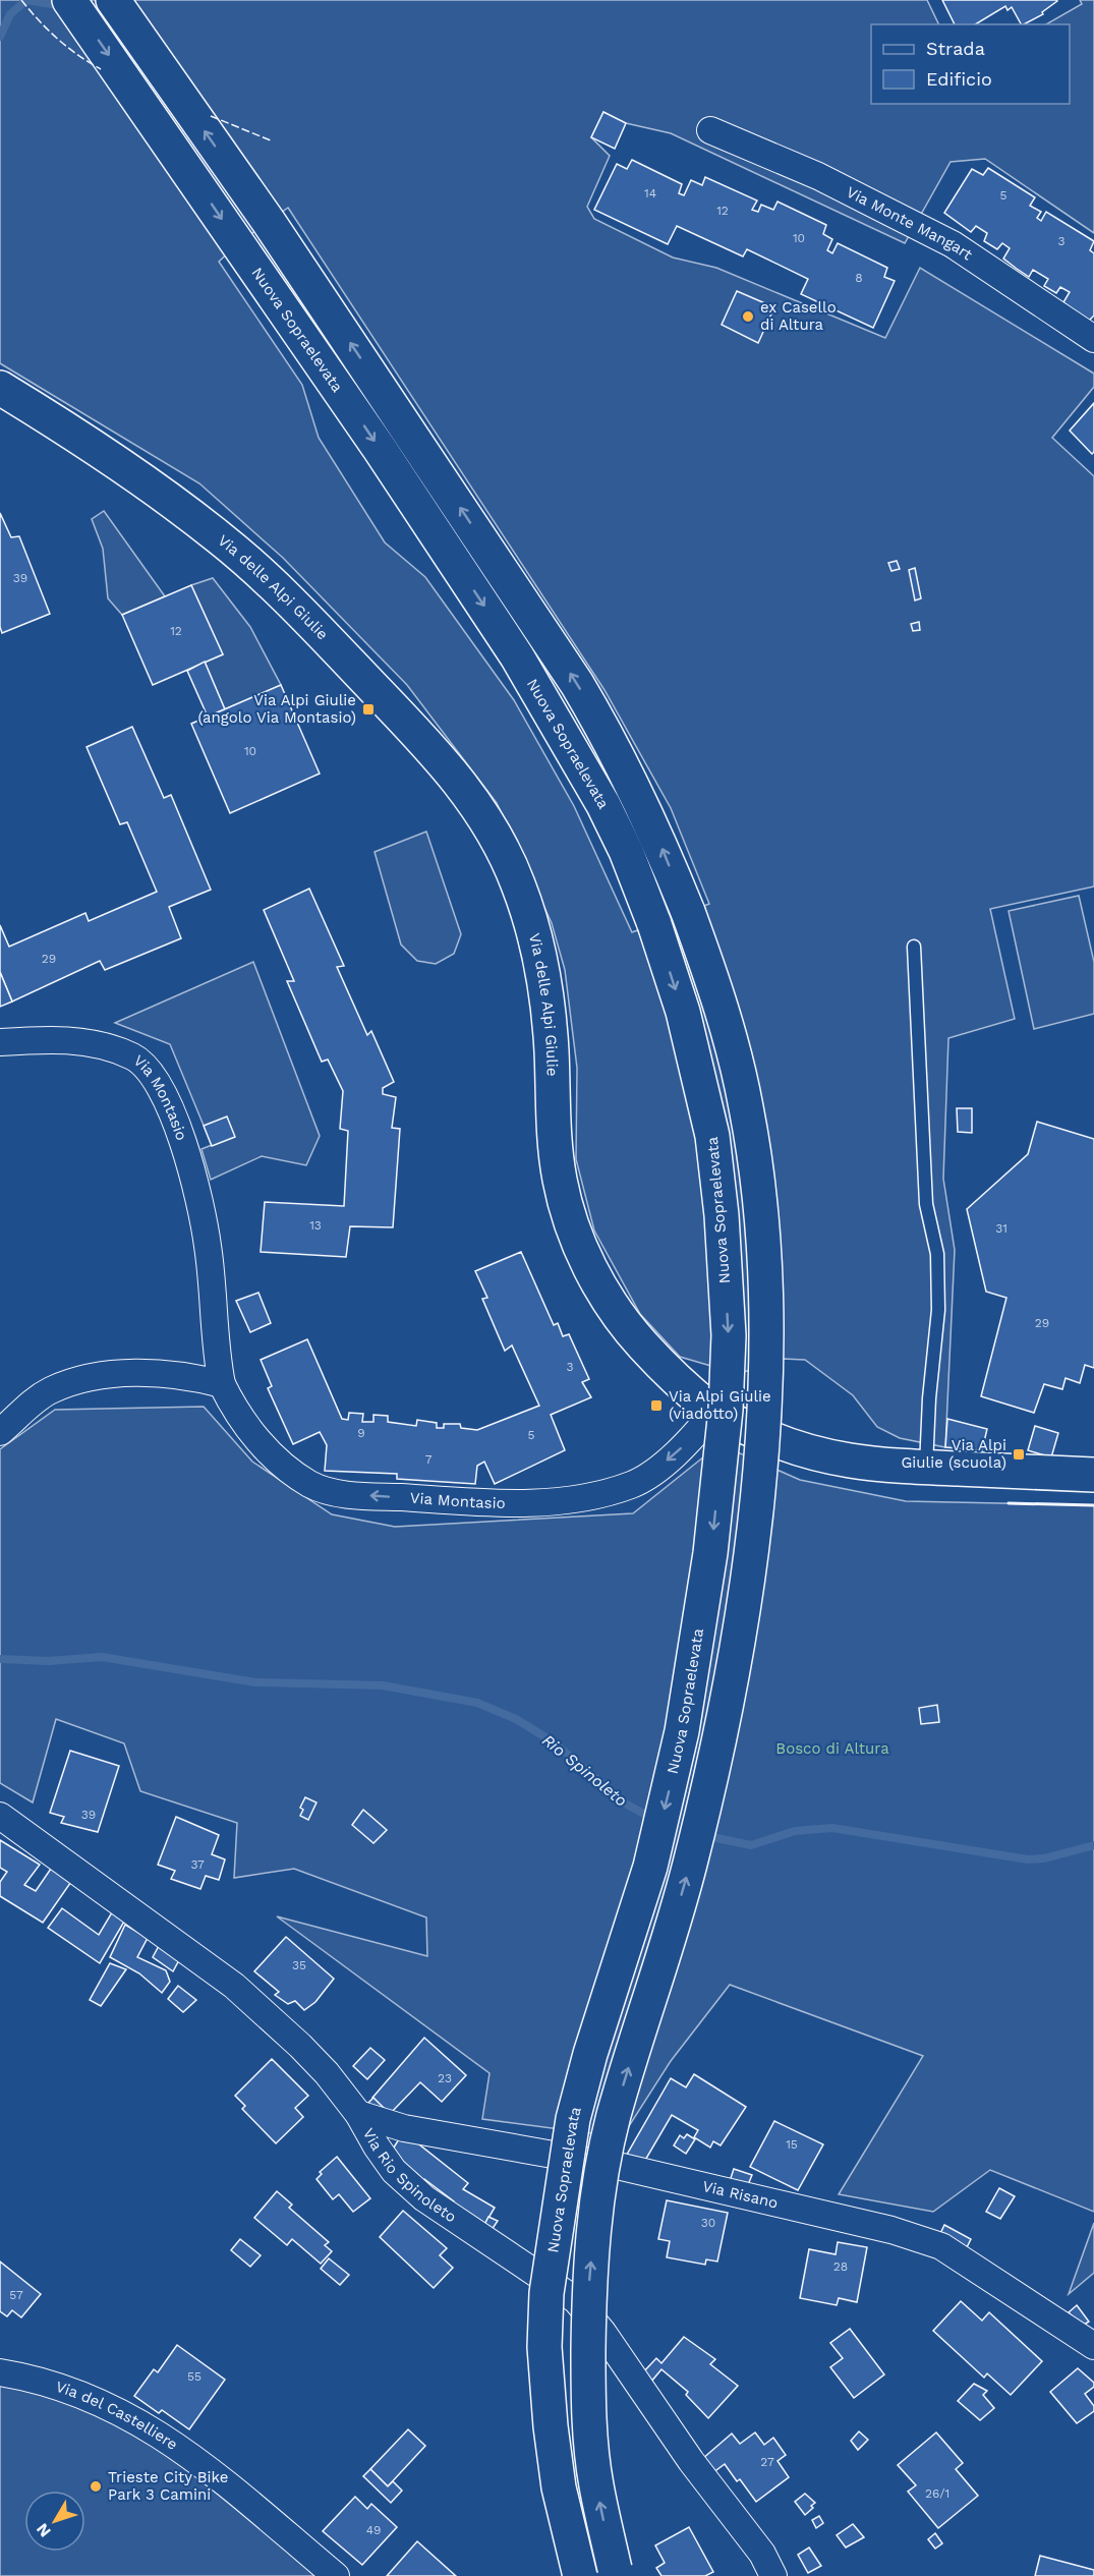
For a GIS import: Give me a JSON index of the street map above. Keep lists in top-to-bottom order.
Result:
{
  "streets": {
    "main road": ["Nuova Sopraelevata", "Via delle Alpi Giulie"],
    "street": [
      "Via Monte Mangart",
      "Via Montasio",
      "Via Rio Spinoleto",
      "Via Risano",
      "Via del Castelliere"
    ]
  },
  "crossings": [
    ["Via delle Alpi Giulie", "Via Montasio"],
    ["Via Rio Spinoleto", "Via Risano"]
  ],
  "one_way": ["Via Montasio"],
  "water": ["Rio Spinoleto"],
  "parks": ["Bosco di Altura"],
  "places": {
    "other": ["ex Casello di Altura", "Trieste City Bike Park 3 Camini"],
    "transit": ["Via Alpi Giulie (angolo Via Montasio)", "Via Alpi Giulie (viadotto)", "Via Alpi Giulie (scuola)"]
  },
  "house_numbers": [
    "14",
    "5",
    "12",
    "10",
    "3",
    "8",
    "39",
    "12",
    "10",
    "29",
    "13",
    "31",
    "29",
    "3",
    "9",
    "5",
    "7",
    "39",
    "37",
    "35",
    "23",
    "15",
    "30",
    "28",
    "57",
    "55",
    "27",
    "26/1",
    "49"
  ],
  "legend": ["Strada", "Edificio"],
  "north": "bottom left"
}
